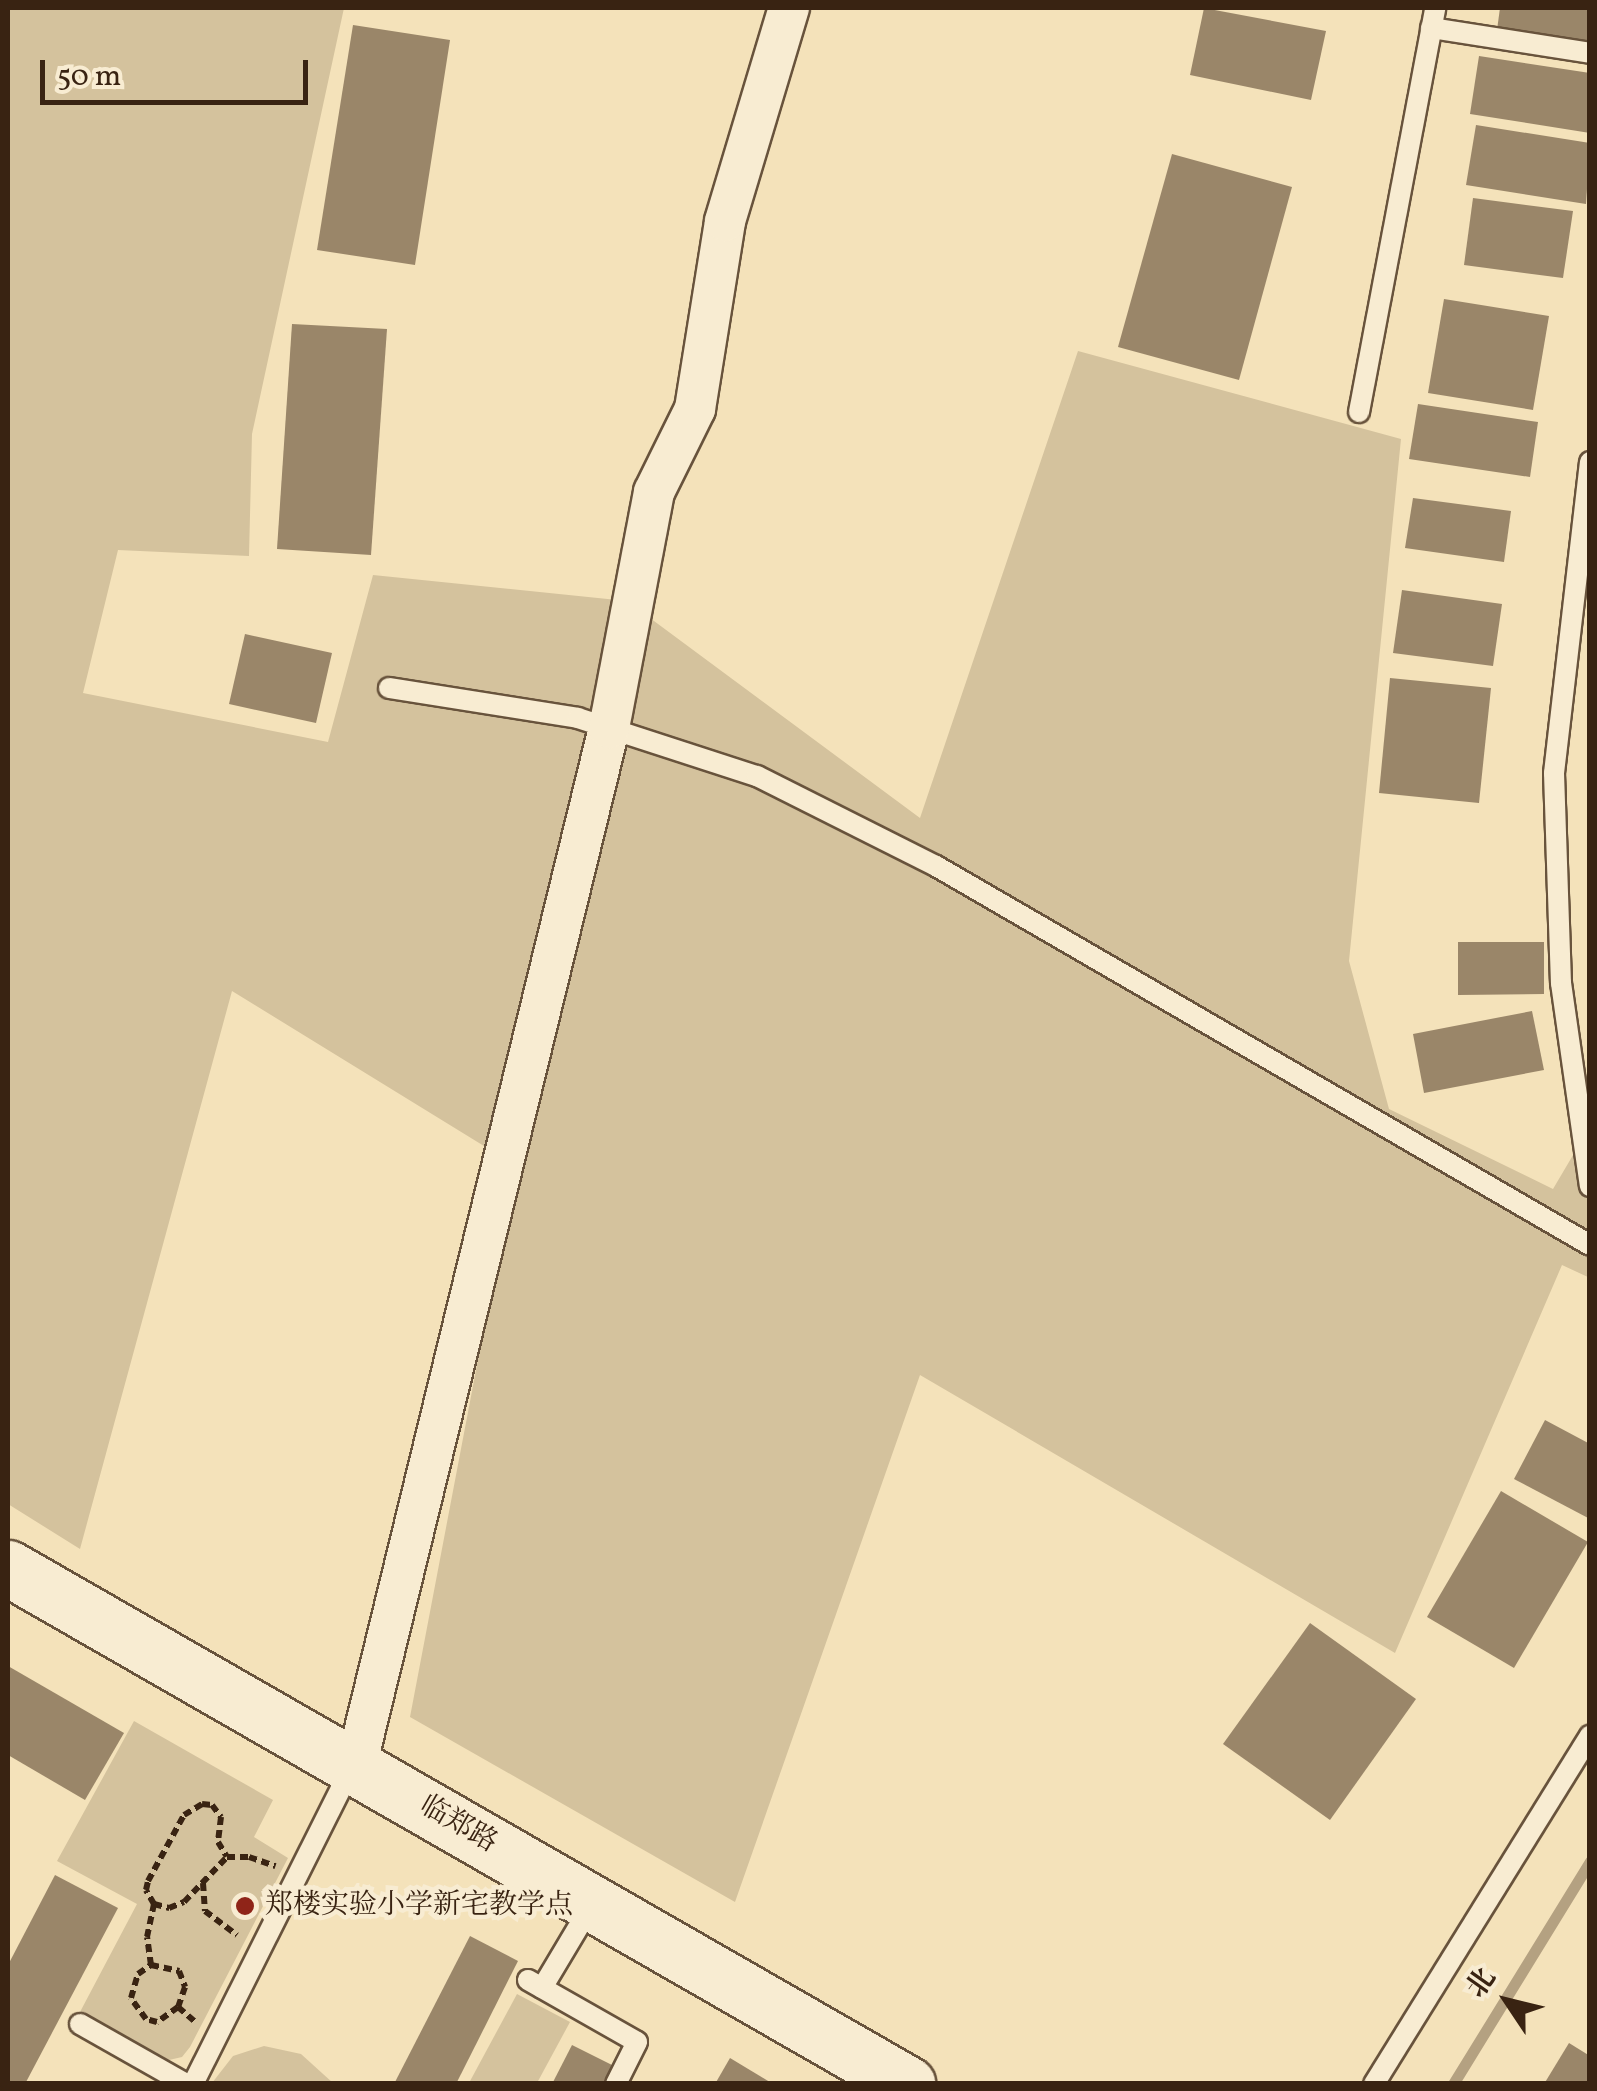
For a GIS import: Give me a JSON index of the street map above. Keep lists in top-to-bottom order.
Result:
{
  "streets": {
    "main road": ["临郑路"]
  },
  "places": ["郑楼实验小学新宅教学点"],
  "scale_bar": "50 m",
  "north": "top left"
}
